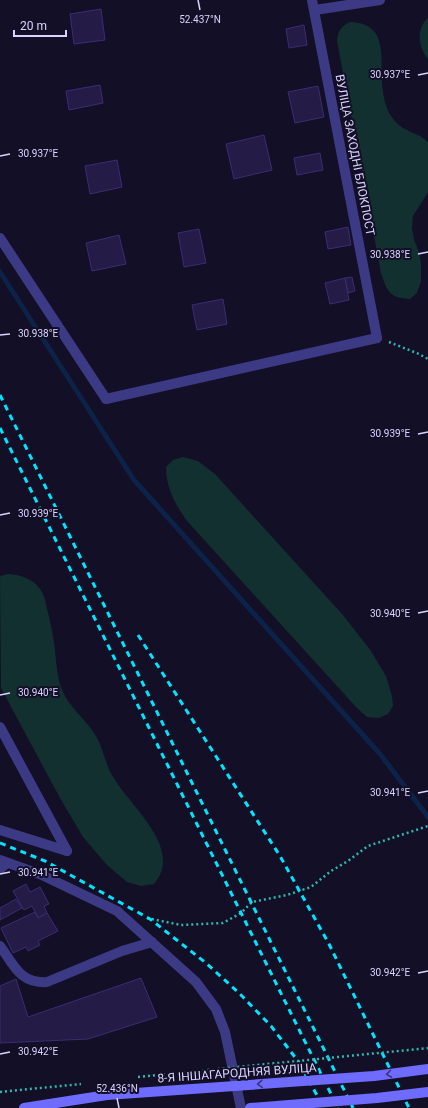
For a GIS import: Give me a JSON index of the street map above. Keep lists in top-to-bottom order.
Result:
{
  "streets": {
    "main road": ["8-Я ІНШАГАРОДНЯЯ ВУЛІЦА"],
    "street": ["ВУЛІЦА ЗАХОДНІ БЛОКПОСТ"]
  },
  "scale_bar": "20 m",
  "coordinates": [
    "52.437°N",
    "30.937°E",
    "30.938°E",
    "30.939°E",
    "30.940°E",
    "30.941°E",
    "30.942°E",
    "52.436°N"
  ]
}
